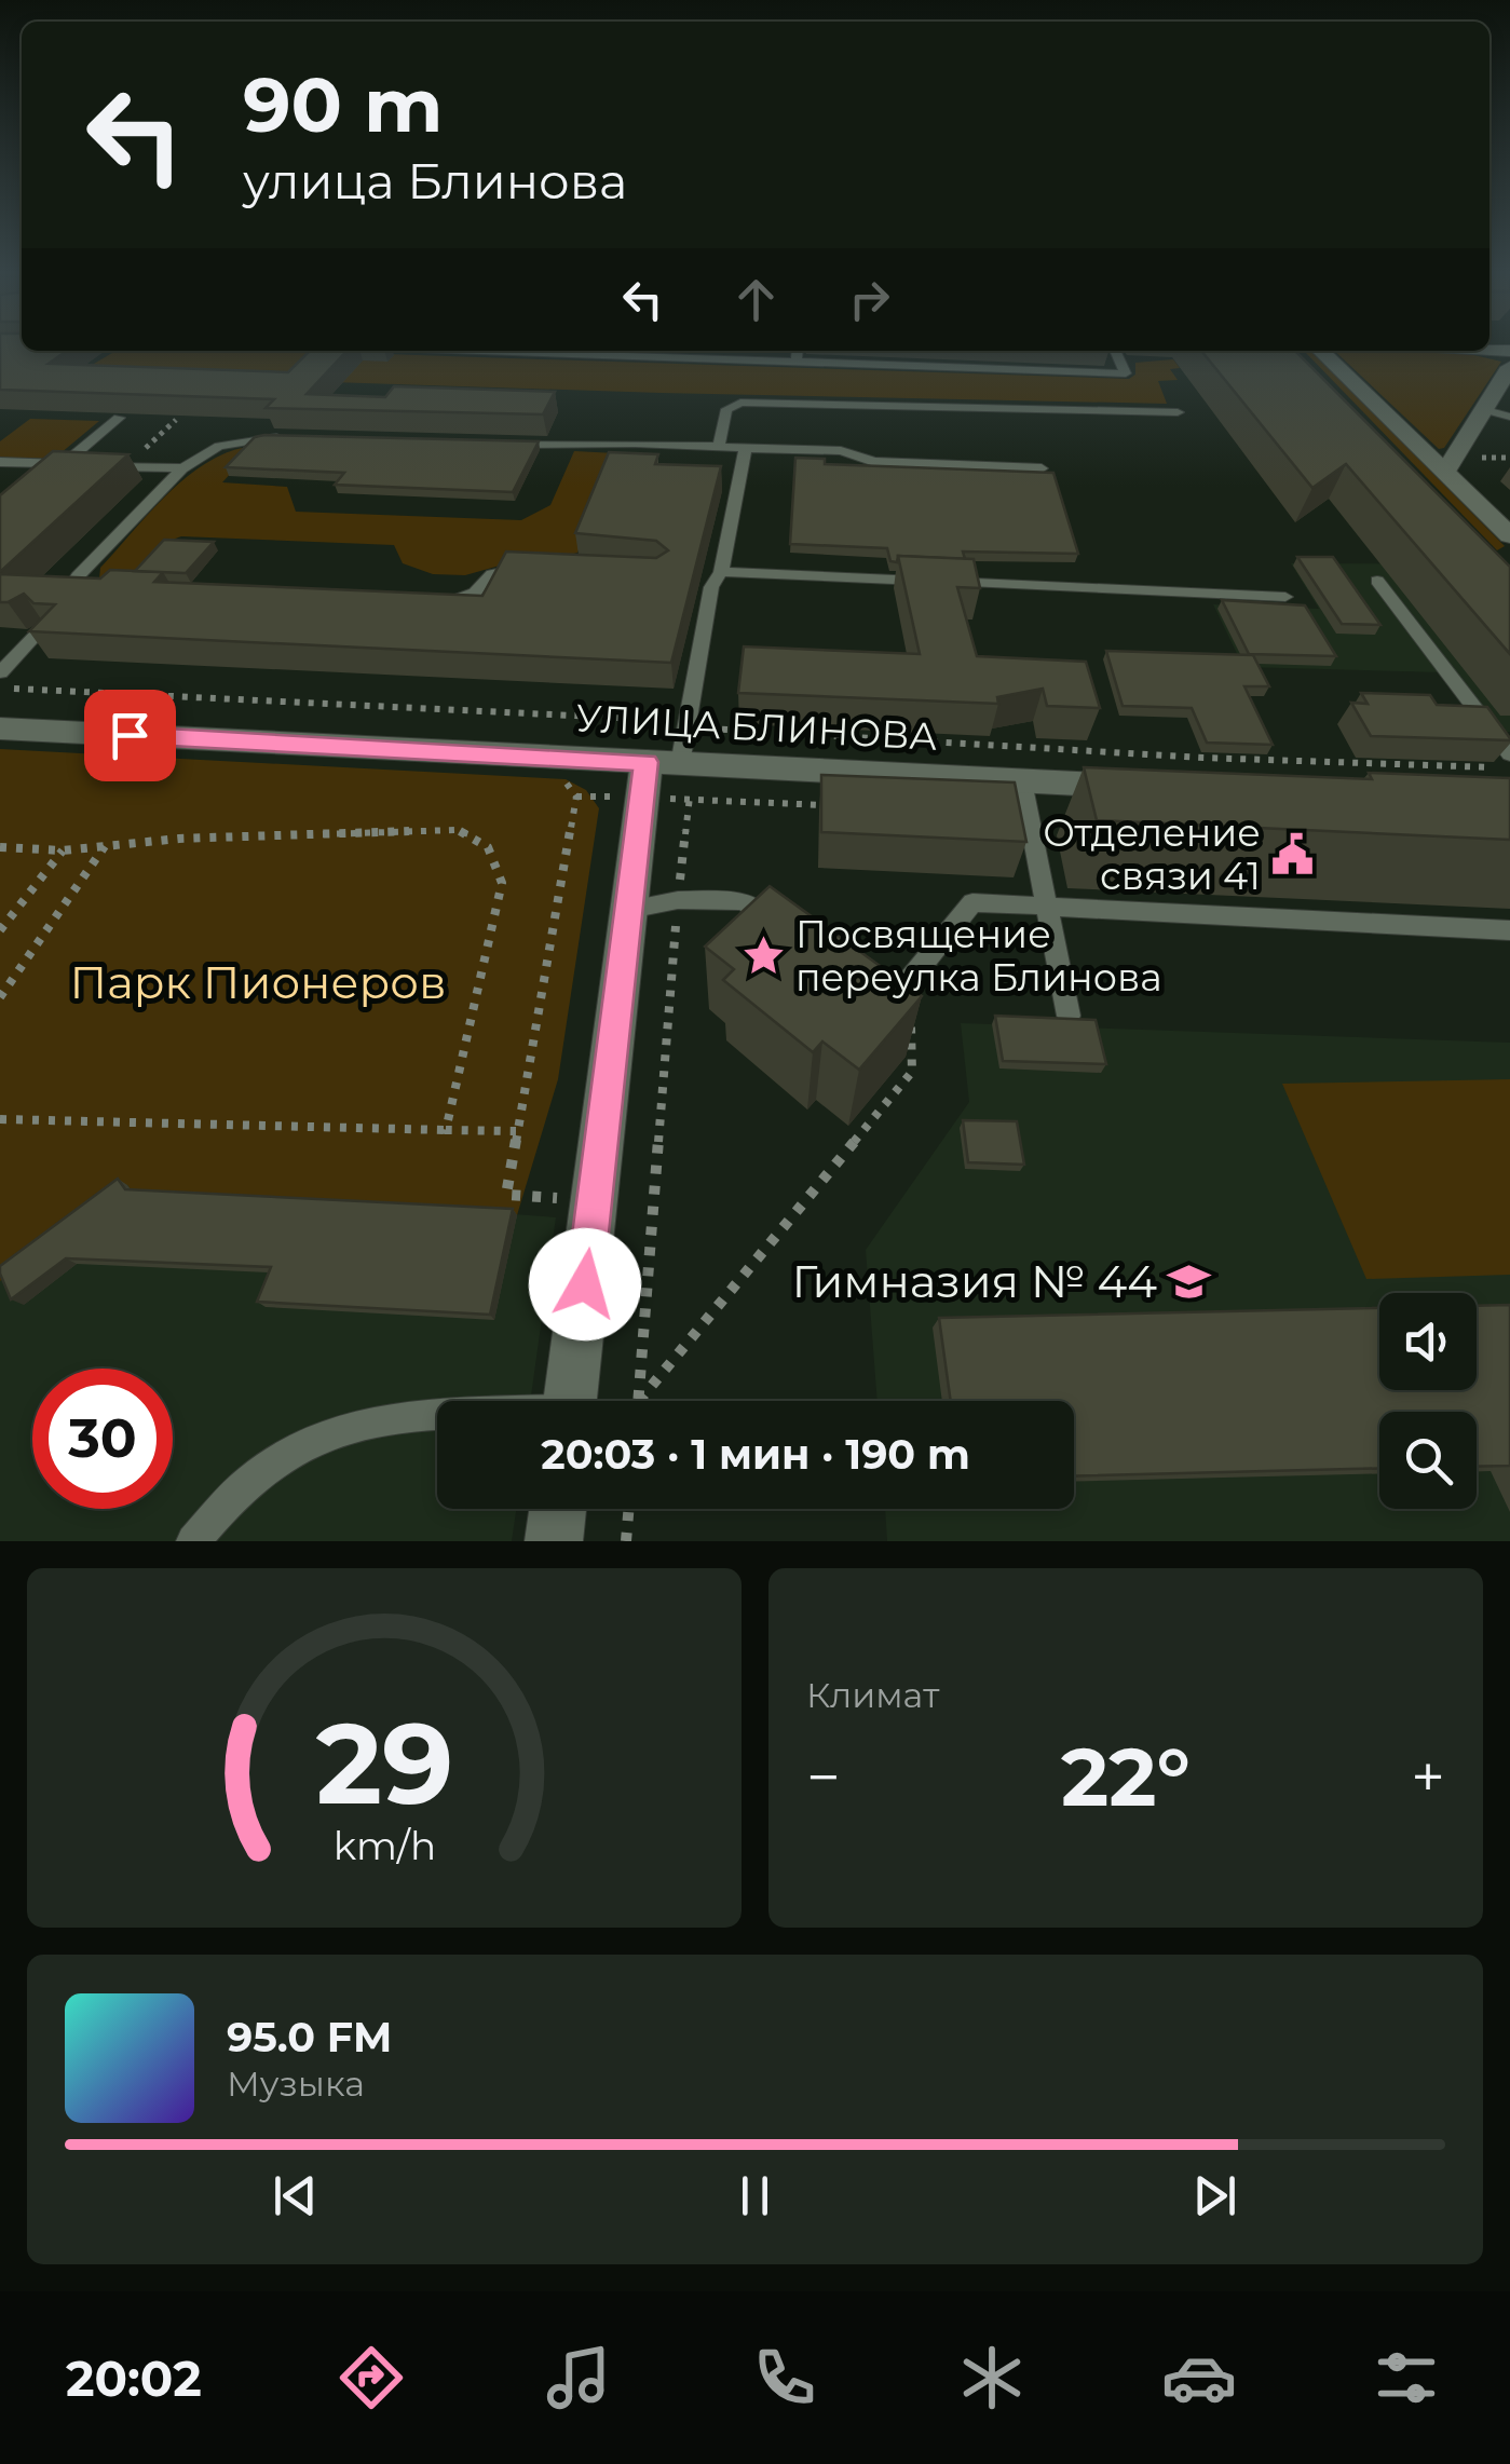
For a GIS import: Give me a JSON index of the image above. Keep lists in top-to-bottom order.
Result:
{
  "streets": {
    "street": ["УЛИЦА БЛИНОВА"]
  },
  "parks": ["Парк Пионеров"],
  "places": {
    "public building": ["Отделение связи 41"],
    "place": ["Посвящение переулка Блинова"],
    "school or university": ["Гимназия № 44"]
  },
  "page": {
    "turn": ["90 m", "улица Блинова"],
    "limit": "30",
    "trip": "20:03 · 1 мин · 190 m",
    "tile": "Климат",
    "heat": ["−", "22°", "+"],
    "song": ["95.0 FM", "Музыка"],
    "tabs": "20:02",
    "gauge": ["29", "km/h"]
  }
}
